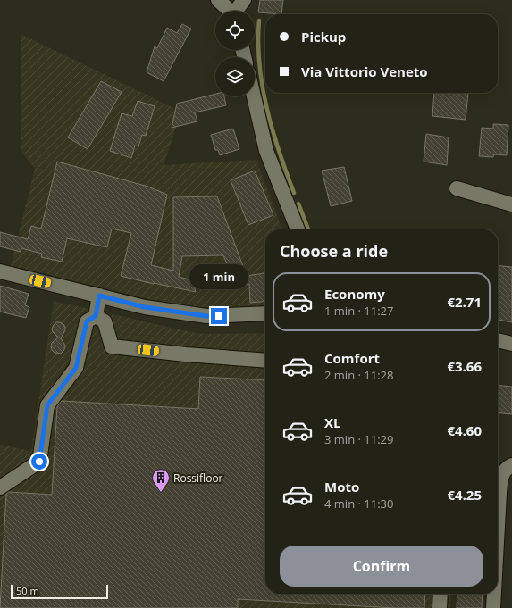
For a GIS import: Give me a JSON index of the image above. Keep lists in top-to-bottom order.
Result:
{
  "places": {
    "building": ["Rossifloor"]
  },
  "scale_bar": "50 m",
  "page": {
    "banner": ["Pickup", "Via Vittorio Veneto"],
    "heading": "Choose a ride",
    "bubble": "1 min",
    "list": [
      {
        "name": "Economy",
        "note": "1 min · 11:27",
        "value": "€2.71"
      },
      {
        "name": "Comfort",
        "note": "2 min · 11:28",
        "value": "€3.66"
      },
      {
        "name": "XL",
        "note": "3 min · 11:29",
        "value": "€4.60"
      },
      {
        "name": "Moto",
        "note": "4 min · 11:30",
        "value": "€4.25"
      }
    ],
    "buttons": "Confirm",
    "scale": "50 m"
  }
}
